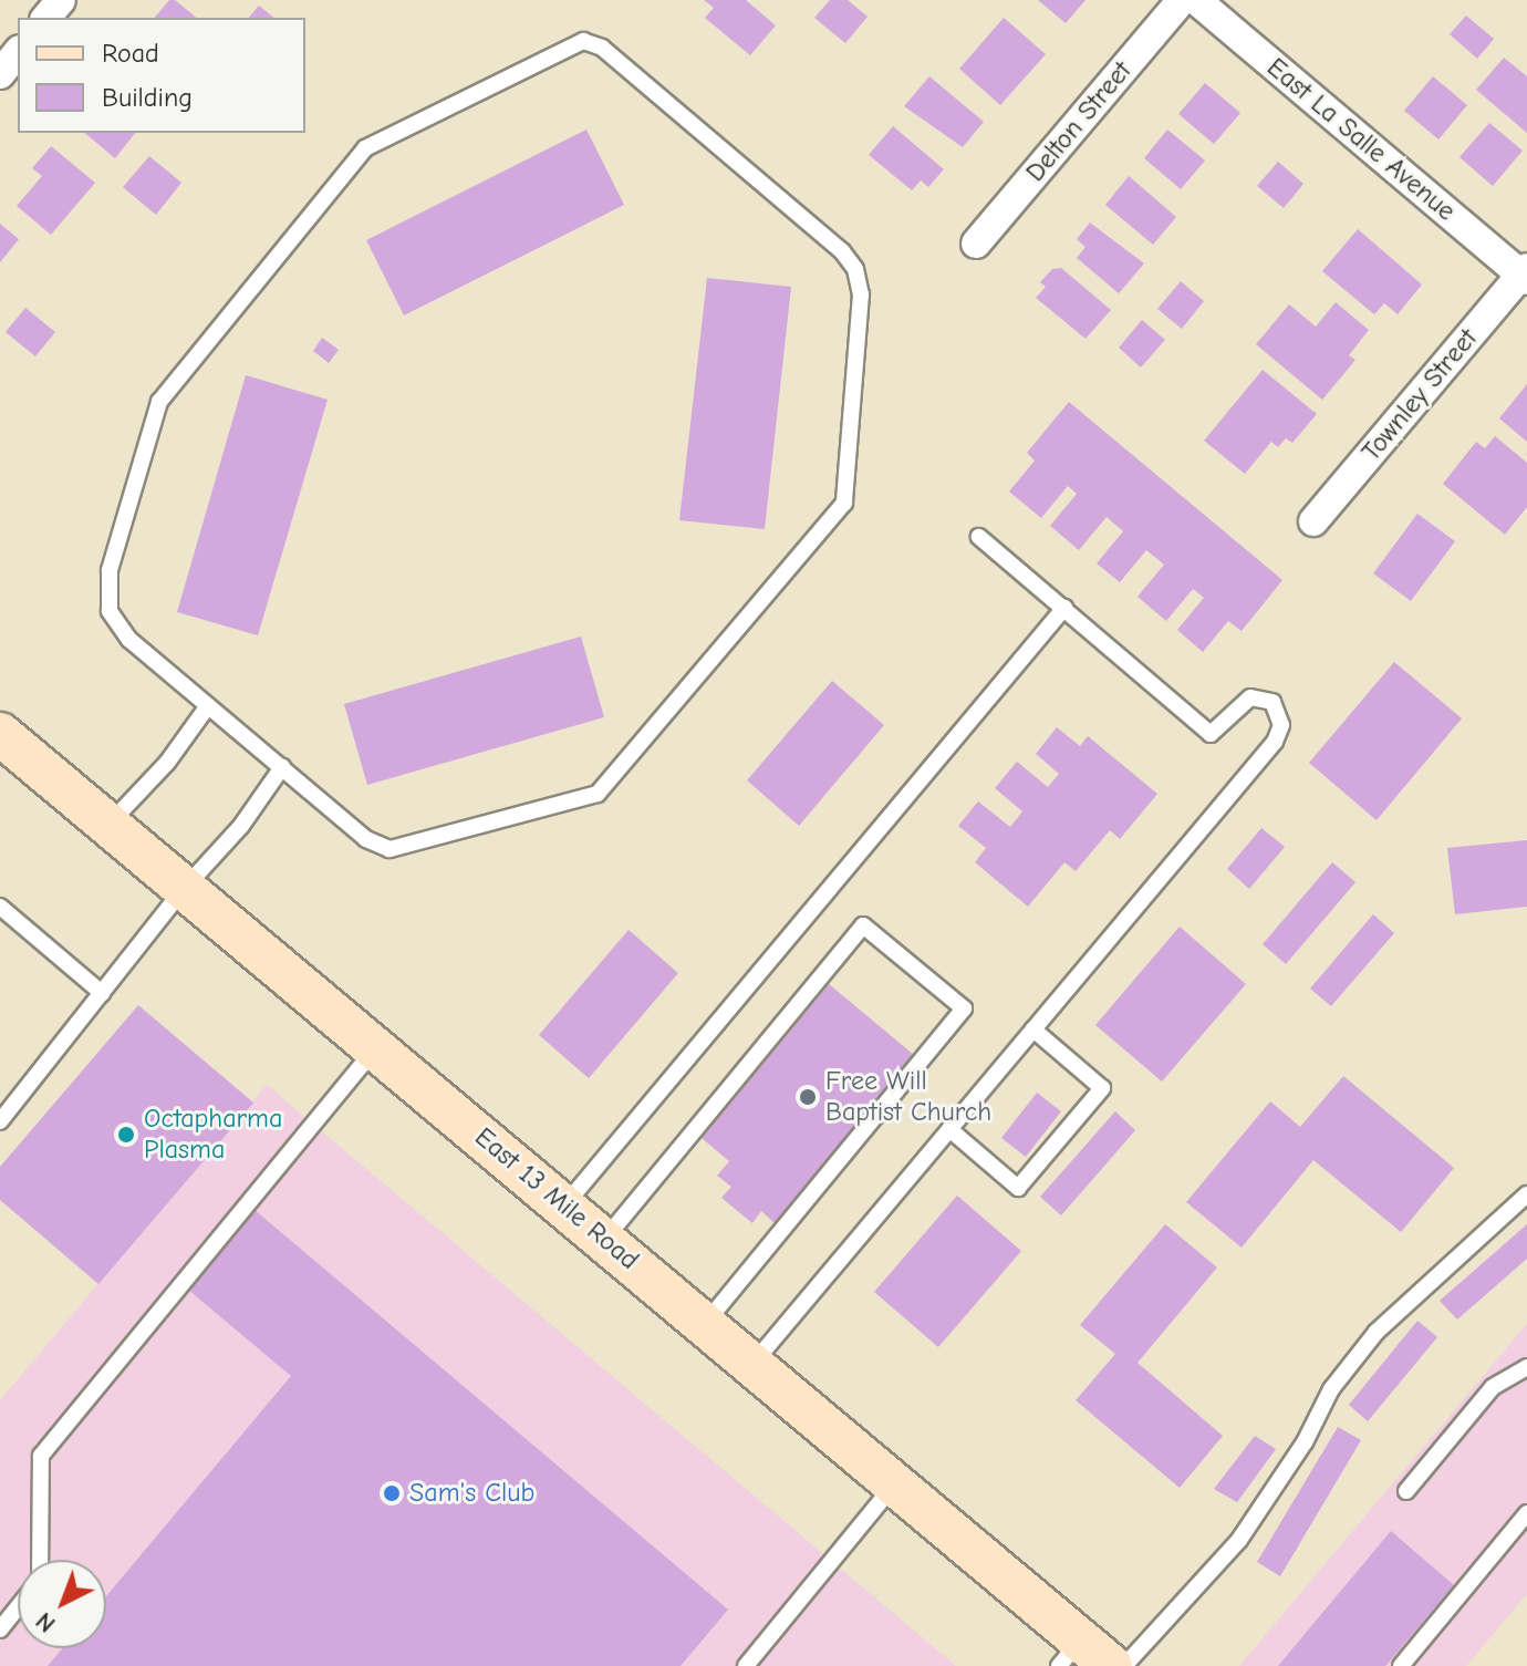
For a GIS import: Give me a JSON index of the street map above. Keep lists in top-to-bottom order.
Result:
{
  "streets": {
    "main road": ["East 13 Mile Road"],
    "street": ["Delton Street", "East La Salle Avenue", "Townley Street"]
  },
  "crossings": [
    ["East La Salle Avenue", "Townley Street"]
  ],
  "places": ["Free Will Baptist Church", "Octapharma Plasma", "Sam's Club"],
  "legend": ["Road", "Building"],
  "north": "bottom left"
}
